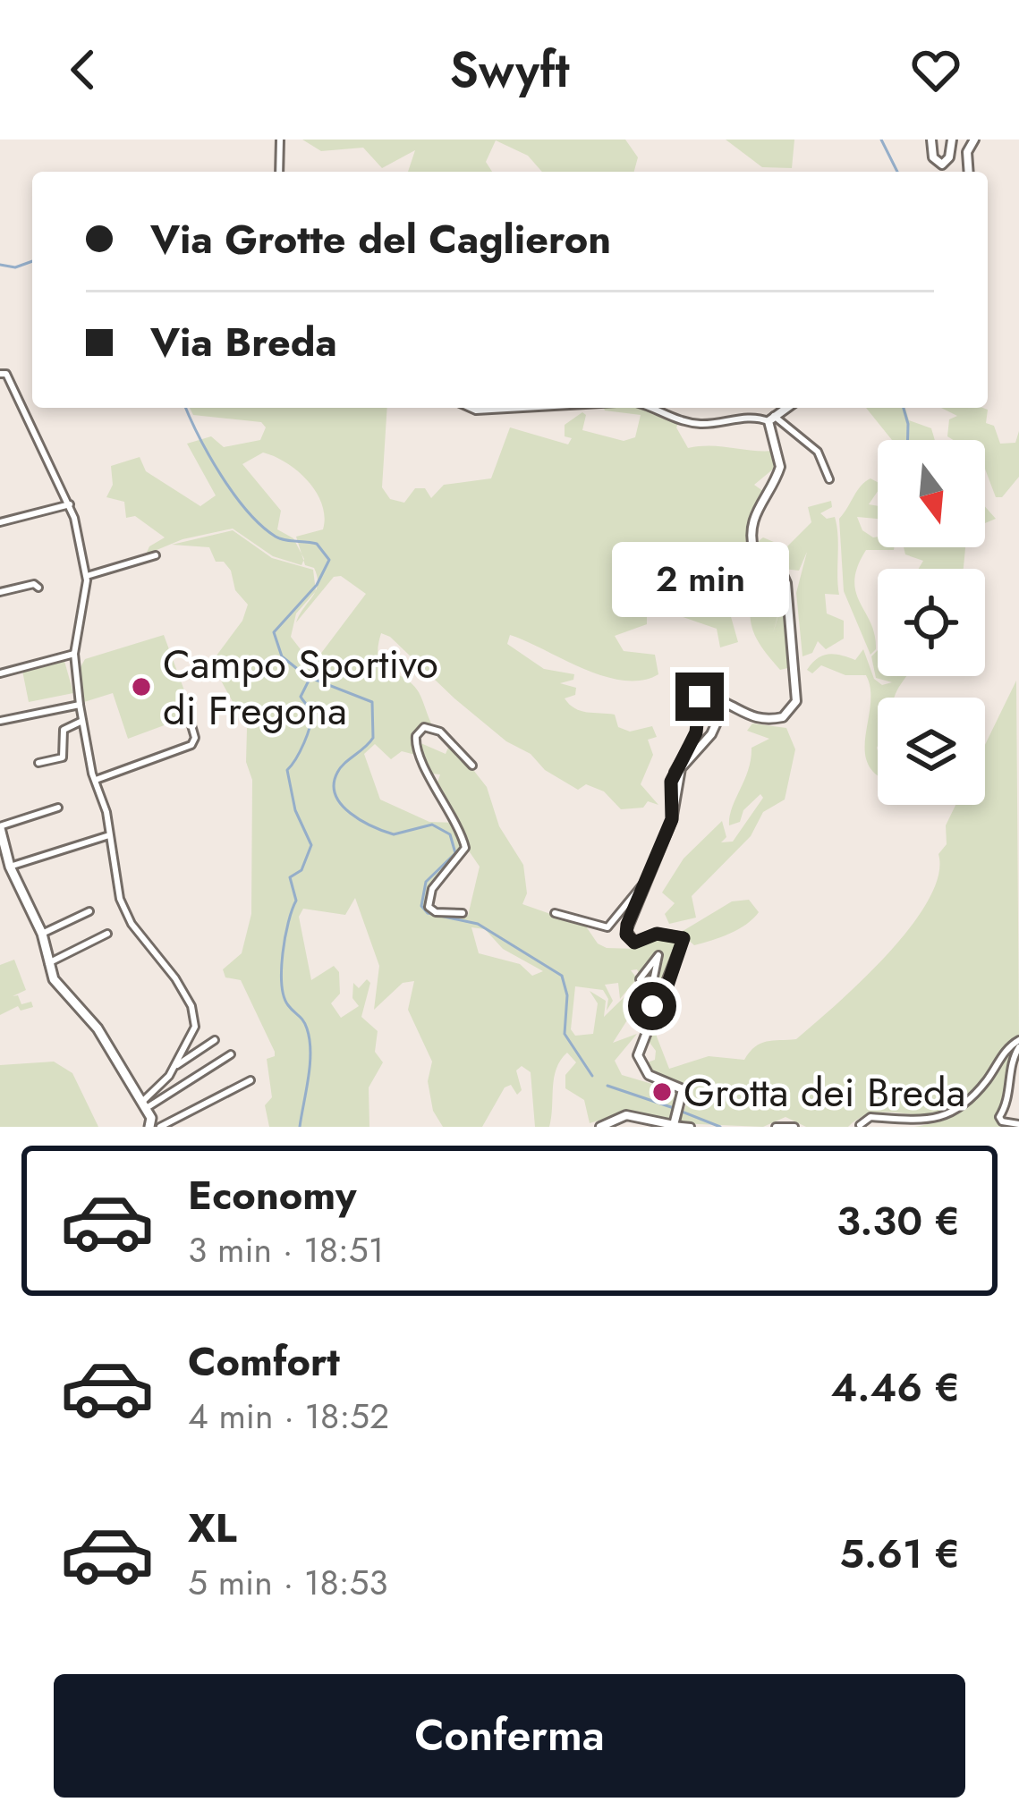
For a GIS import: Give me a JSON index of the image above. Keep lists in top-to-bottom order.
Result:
{
  "places": ["Campo Sportivo di Fregona", "Grotta dei Breda"],
  "north": "bottom",
  "page": {
    "header": "Swyft",
    "banner": ["Via Grotte del Caglieron", "Via Breda"],
    "bubble": "2 min",
    "list": [
      {
        "name": "Economy",
        "note": "3 min · 18:51",
        "value": "3.30 €"
      },
      {
        "name": "Comfort",
        "note": "4 min · 18:52",
        "value": "4.46 €"
      },
      {
        "name": "XL",
        "note": "5 min · 18:53",
        "value": "5.61 €"
      }
    ],
    "buttons": "Conferma"
  }
}
